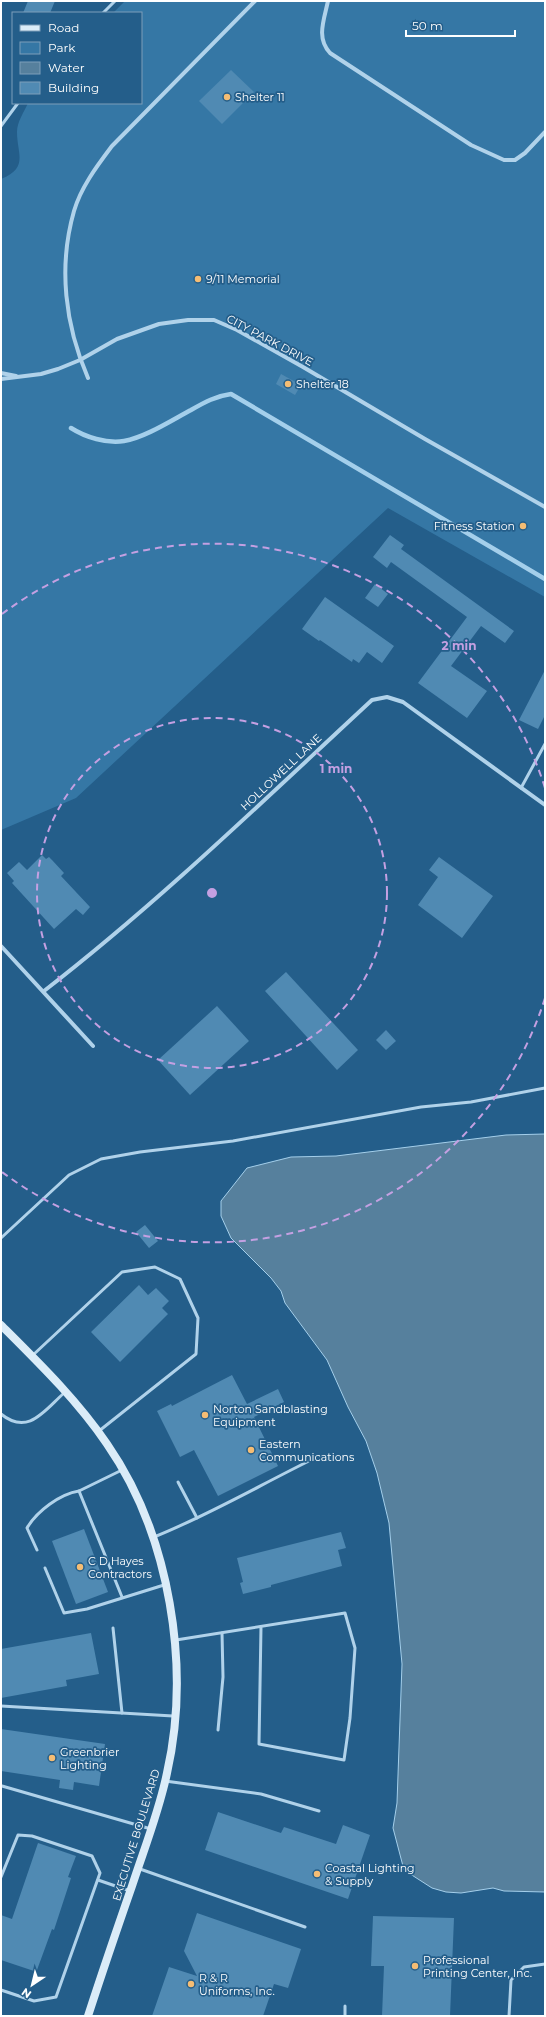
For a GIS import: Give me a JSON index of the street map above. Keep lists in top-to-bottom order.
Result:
{
  "streets": {
    "street": ["CITY PARK DRIVE", "HOLLOWELL LANE", "EXECUTIVE BOULEVARD"]
  },
  "places": [
    "Shelter 11",
    "9/11 Memorial",
    "Shelter 18",
    "Fitness Station",
    "Norton Sandblasting Equipment",
    "Eastern Communications",
    "C D Hayes Contractors",
    "Greenbrier Lighting",
    "Coastal Lighting & Supply",
    "Professional Printing Center, Inc.",
    "R & R Uniforms, Inc."
  ],
  "legend": [
    "Road",
    "Park",
    "Water",
    "Building"
  ],
  "scale_bar": "50 m",
  "north": "bottom left",
  "rings": ["2 min", "1 min"]
}
